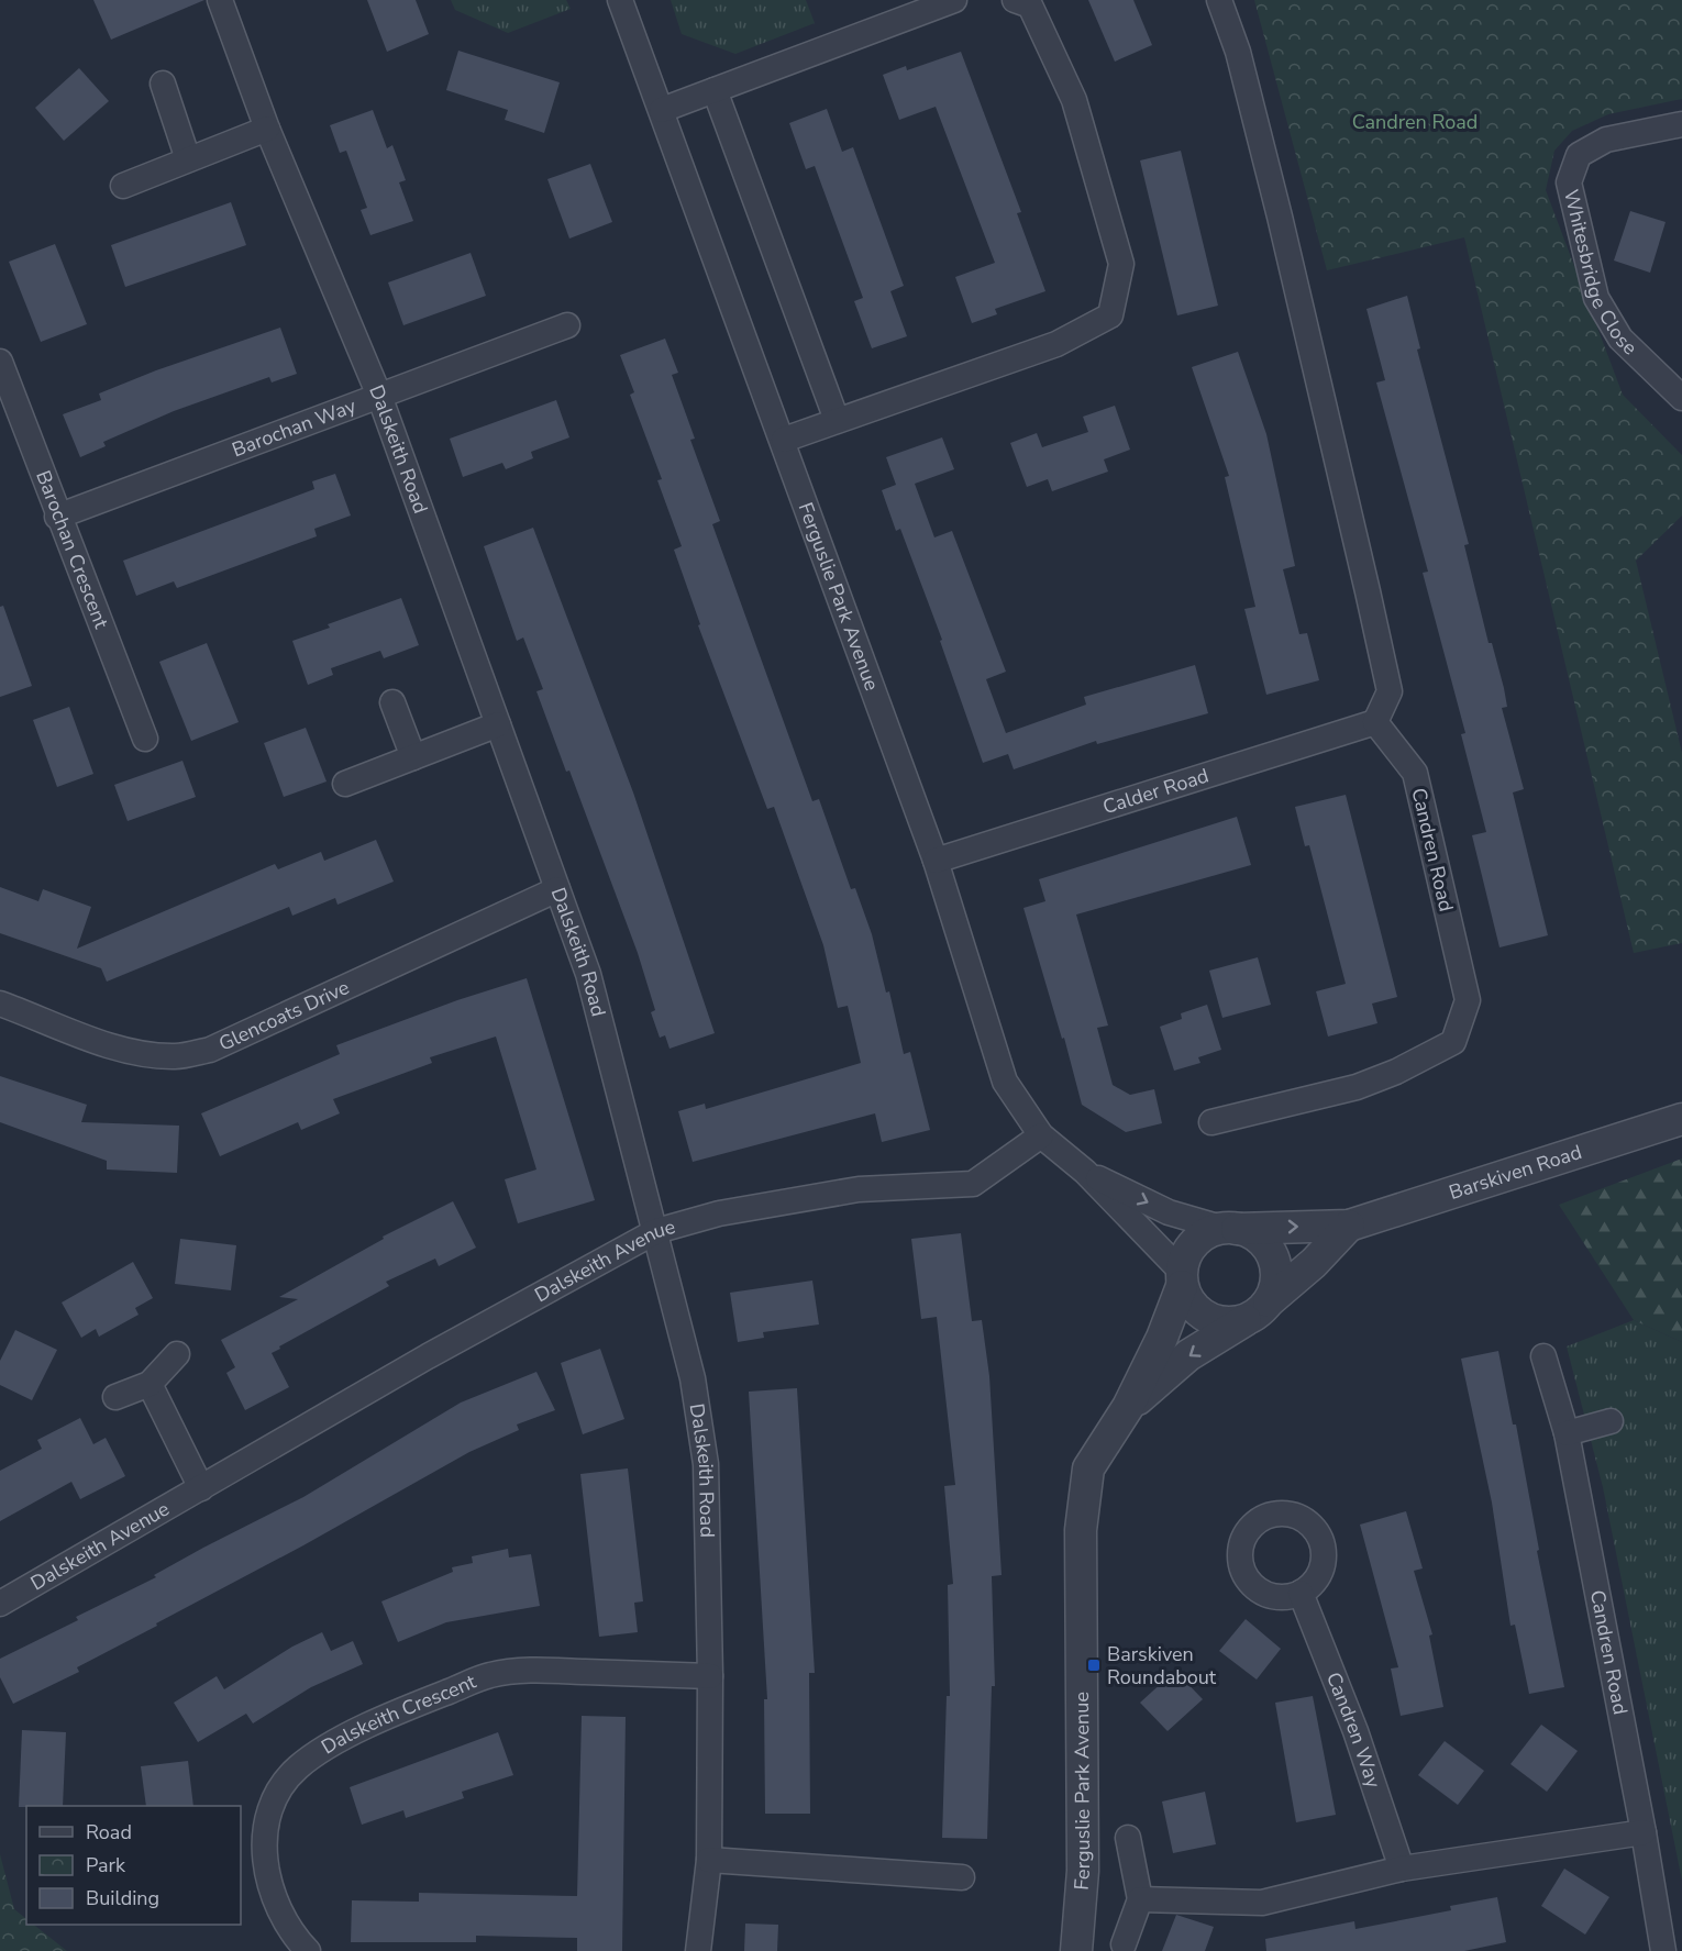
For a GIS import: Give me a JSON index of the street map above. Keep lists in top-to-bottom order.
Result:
{
  "streets": {
    "street": [
      "Whitesbridge Close",
      "Barochan Way",
      "Dalskeith Road",
      "Barochan Crescent",
      "Ferguslie Park Avenue",
      "Calder Road",
      "Candren Road",
      "Glencoats Drive",
      "Barskiven Road",
      "Dalskeith Avenue",
      "Dalskeith Crescent",
      "Candren Way"
    ]
  },
  "crossings": [
    ["Barochan Way", "Dalskeith Road"],
    ["Barochan Way", "Barochan Crescent"],
    ["Dalskeith Road", "Glencoats Drive"],
    ["Dalskeith Road", "Dalskeith Avenue"],
    ["Dalskeith Road", "Dalskeith Crescent"],
    ["Ferguslie Park Avenue", "Calder Road"],
    ["Ferguslie Park Avenue", "Barskiven Road"],
    ["Ferguslie Park Avenue", "Dalskeith Avenue"],
    ["Calder Road", "Candren Road"]
  ],
  "parks": ["Candren Road"],
  "places": {
    "transit": ["Barskiven Roundabout"]
  },
  "legend": ["Road", "Park", "Building"]
}
